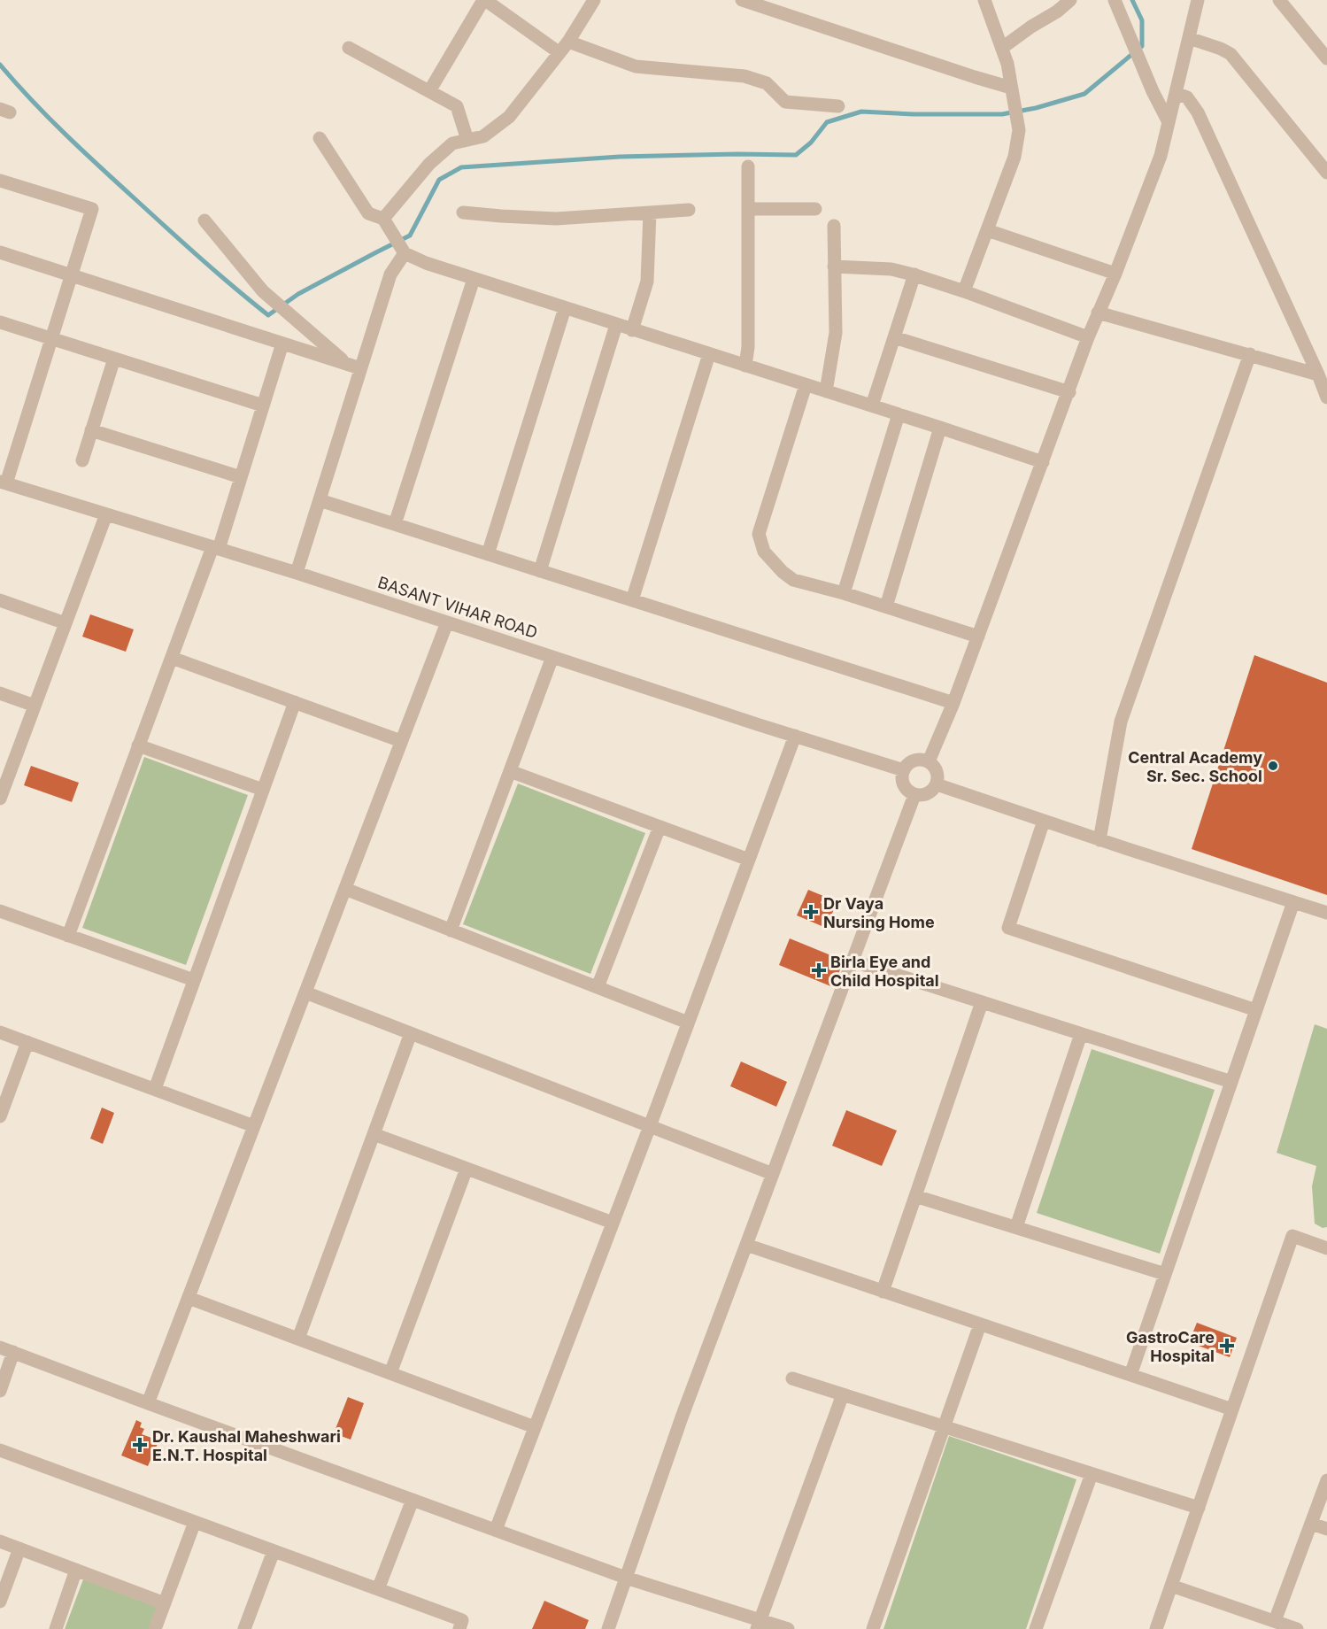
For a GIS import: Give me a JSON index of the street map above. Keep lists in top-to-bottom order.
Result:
{
  "streets": {
    "street": ["BASANT VIHAR ROAD"]
  },
  "places": {
    "other": ["Central Academy Sr. Sec. School"],
    "health": [
      "Dr Vaya Nursing Home",
      "Birla Eye and Child Hospital",
      "GastroCare Hospital",
      "Dr. Kaushal Maheshwari E.N.T. Hospital"
    ]
  }
}
